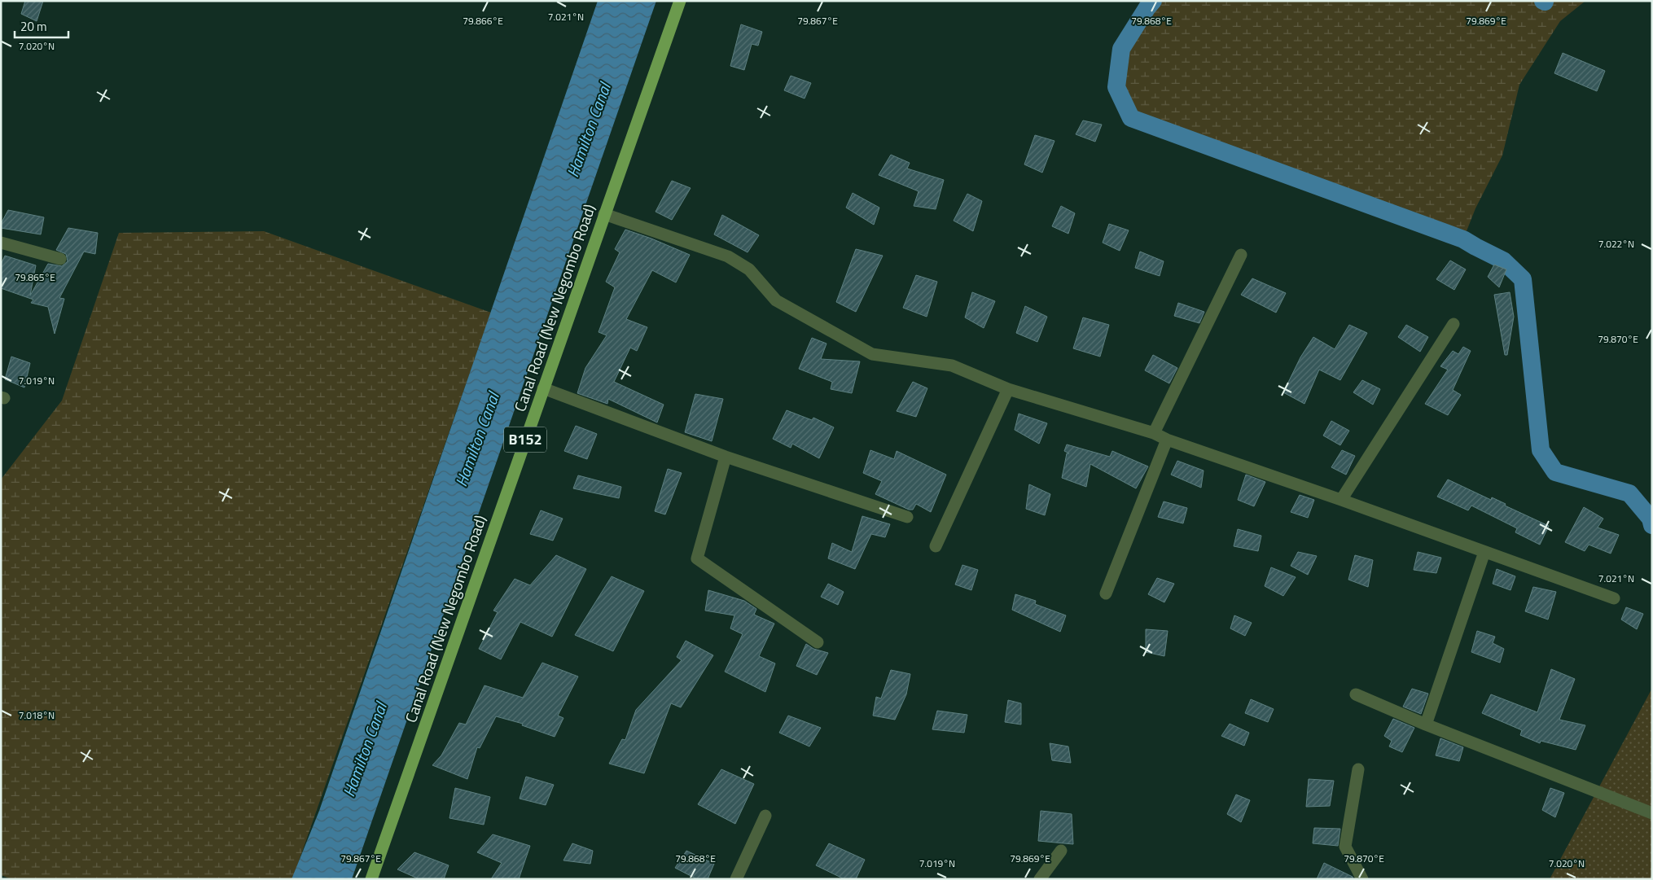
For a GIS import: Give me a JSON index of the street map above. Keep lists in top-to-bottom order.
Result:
{
  "streets": {
    "main road": ["Canal Road (New Negombo Road)", "B152"]
  },
  "water": ["Hamilton Canal"],
  "scale_bar": "20 m",
  "coordinates": [
    "7.021°N",
    "79.866°E",
    "79.867°E",
    "79.868°E",
    "79.869°E",
    "7.020°N",
    "7.022°N",
    "79.865°E",
    "79.870°E",
    "7.019°N",
    "7.018°N"
  ]
}
